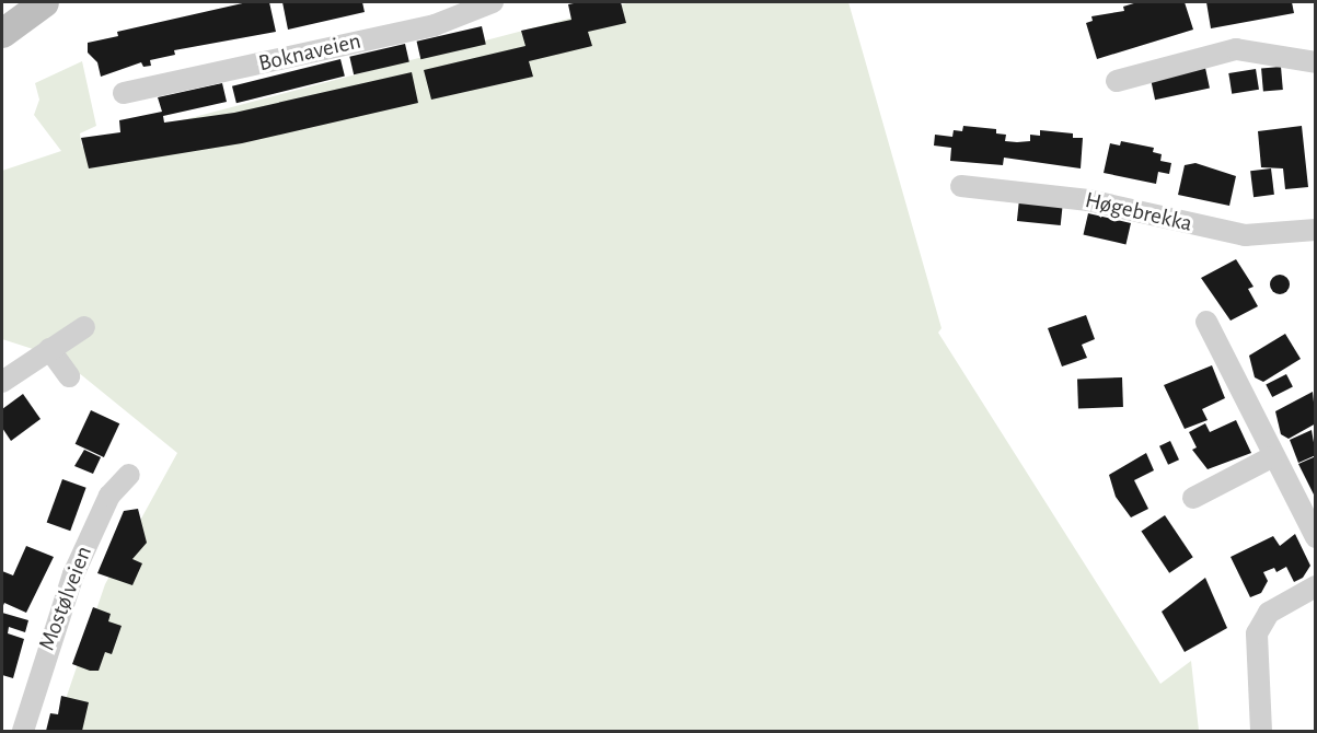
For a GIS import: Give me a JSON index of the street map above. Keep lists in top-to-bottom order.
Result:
{
  "streets": {
    "street": ["Boknaveien", "Høgebrekka", "Mostølveien"]
  }
}
